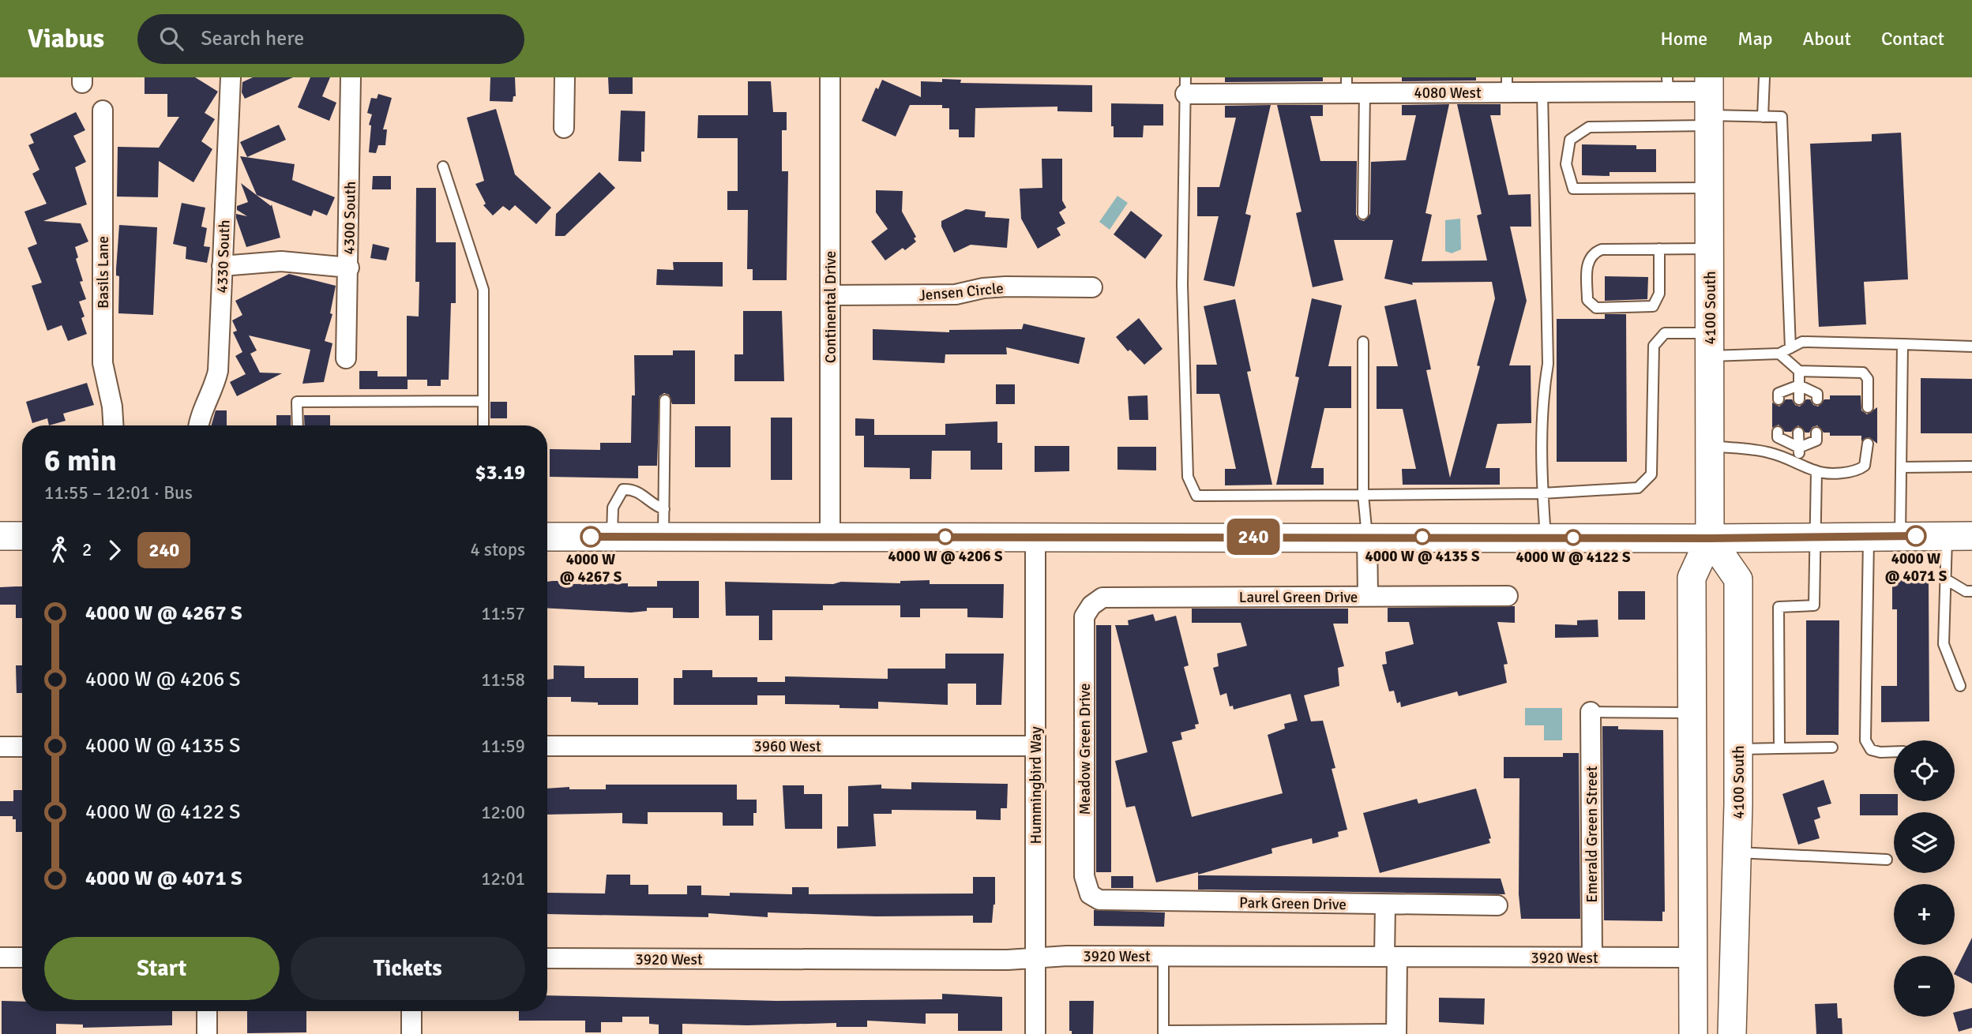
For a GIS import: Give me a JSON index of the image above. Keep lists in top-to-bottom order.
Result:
{
  "streets": {
    "main road": ["4100 South"],
    "street": [
      "4080 West",
      "4300 South",
      "4330 South",
      "Basils Lane",
      "Jensen Circle",
      "Continental Drive",
      "Laurel Green Drive",
      "3960 West",
      "Meadow Green Drive",
      "Hummingbird Way",
      "Emerald Green Street",
      "Park Green Drive",
      "3920 West"
    ]
  },
  "crossings": [
    ["4080 West", "4100 South"],
    ["Jensen Circle", "Continental Drive"],
    ["4100 South", "3920 West"],
    ["Laurel Green Drive", "Meadow Green Drive"],
    ["3960 West", "Hummingbird Way"],
    ["Meadow Green Drive", "Park Green Drive"],
    ["Hummingbird Way", "3920 West"],
    ["Emerald Green Street", "3920 West"]
  ],
  "places": [
    "4000 W @ 4071 S",
    "4000 W @ 4267 S",
    "4000 W @ 4206 S",
    "4000 W @ 4135 S",
    "4000 W @ 4122 S"
  ],
  "lines": ["bus line 240"],
  "page": {
    "header": "Viabus",
    "search": "Search here",
    "nav": [
      "Home",
      "Map",
      "About",
      "Contact"
    ],
    "on_map": "240",
    "heading": ["6 min", "11:55 – 12:01 · Bus", "$3.19"],
    "legs": ["2", "240", "4 stops"],
    "list": [
      {
        "name": "4000 W @ 4267 S",
        "value": "11:57"
      },
      {
        "name": "4000 W @ 4206 S",
        "value": "11:58"
      },
      {
        "name": "4000 W @ 4135 S",
        "value": "11:59"
      },
      {
        "name": "4000 W @ 4122 S",
        "value": "12:00"
      },
      {
        "name": "4000 W @ 4071 S",
        "value": "12:01"
      }
    ],
    "map_buttons": ["+", "−"],
    "buttons": ["Start", "Tickets"]
  }
}
